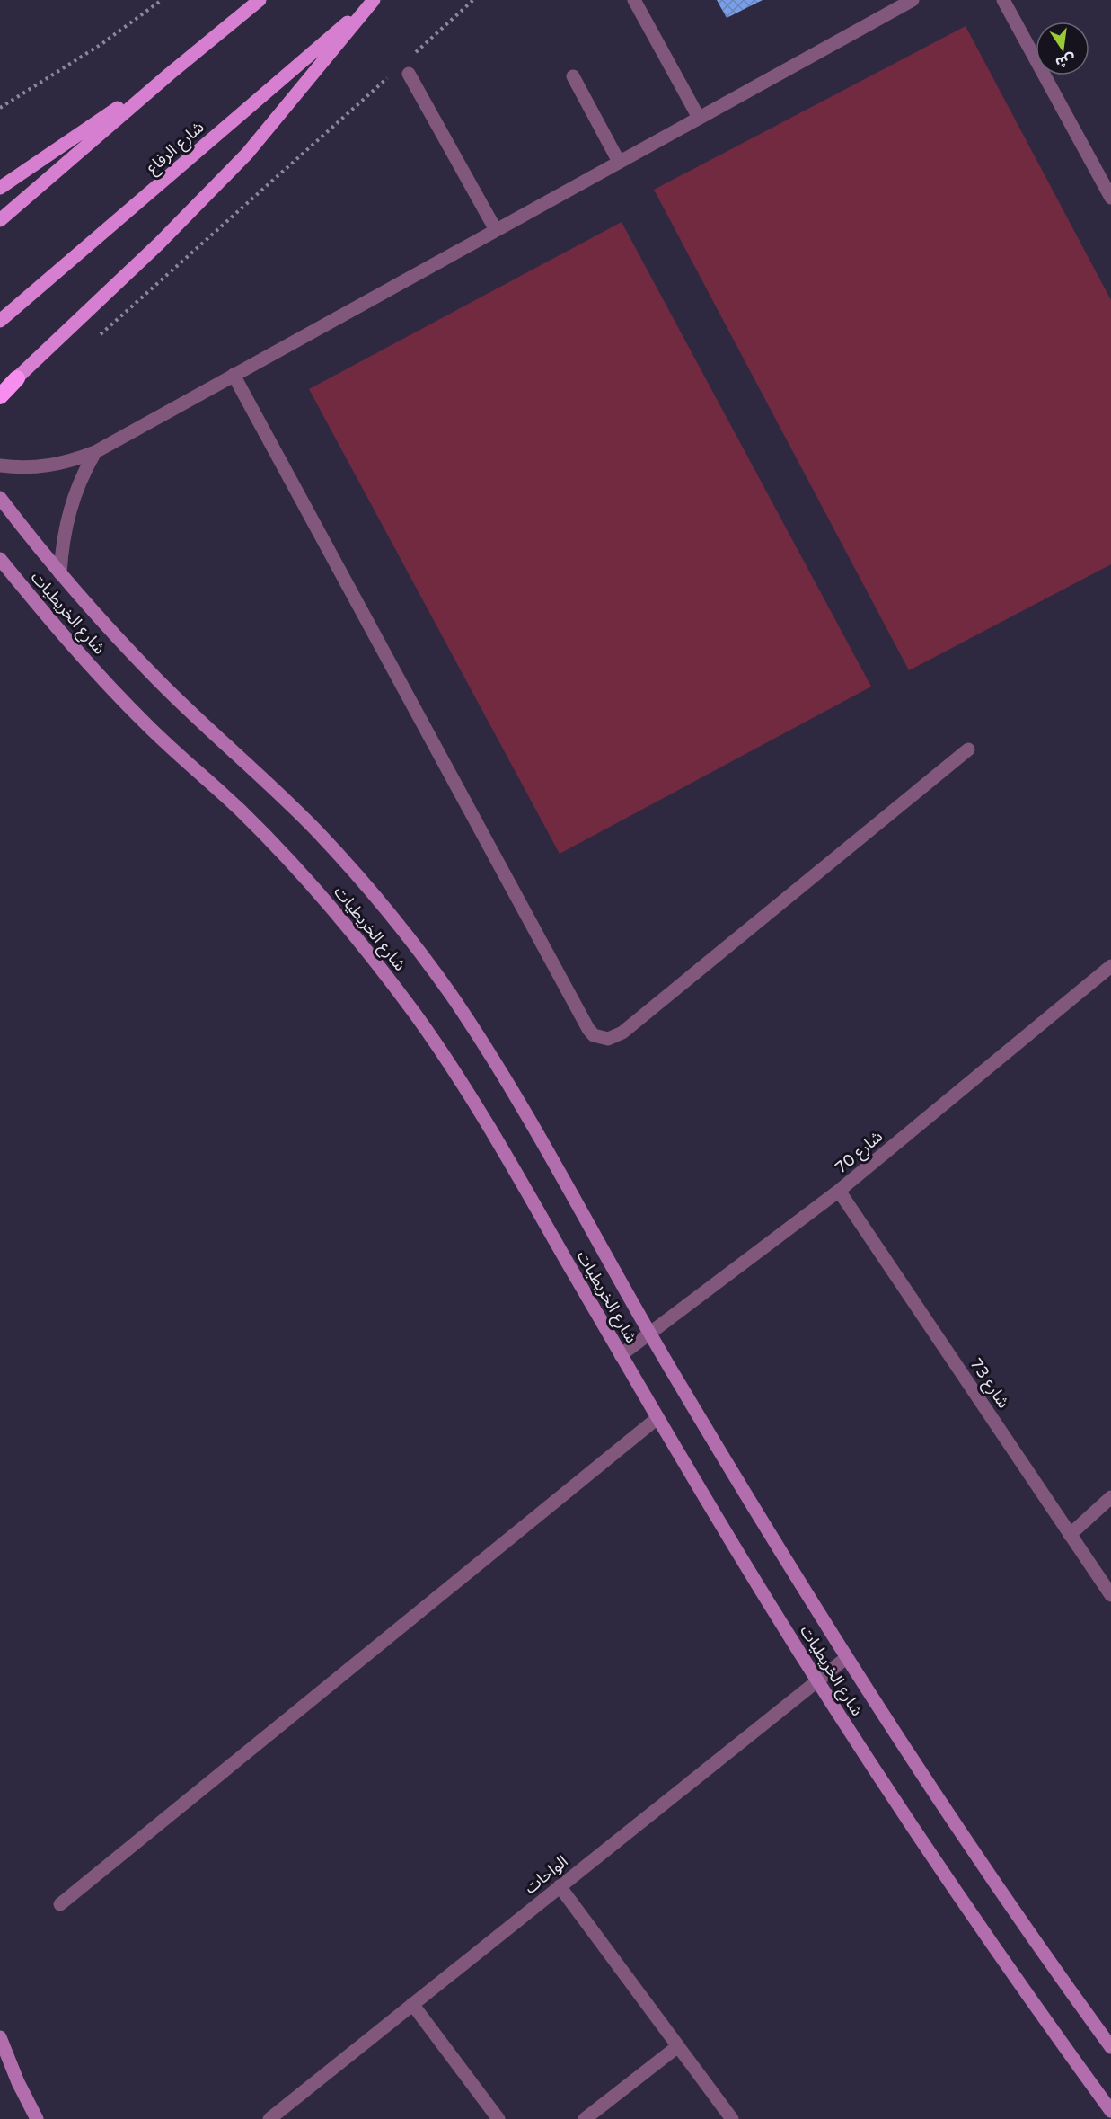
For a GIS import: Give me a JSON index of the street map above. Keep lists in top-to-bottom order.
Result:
{
  "streets": {
    "main road": ["شارع الرفاع"],
    "street": [
      "شارع الخريطيات",
      "شارع 70",
      "شارع 73",
      "الواحات"
    ]
  },
  "crossings": [
    ["شارع الخريطيات", "شارع 70"],
    ["شارع الخريطيات", "الواحات"],
    ["شارع 70", "شارع 73"]
  ],
  "north": "bottom"
}
